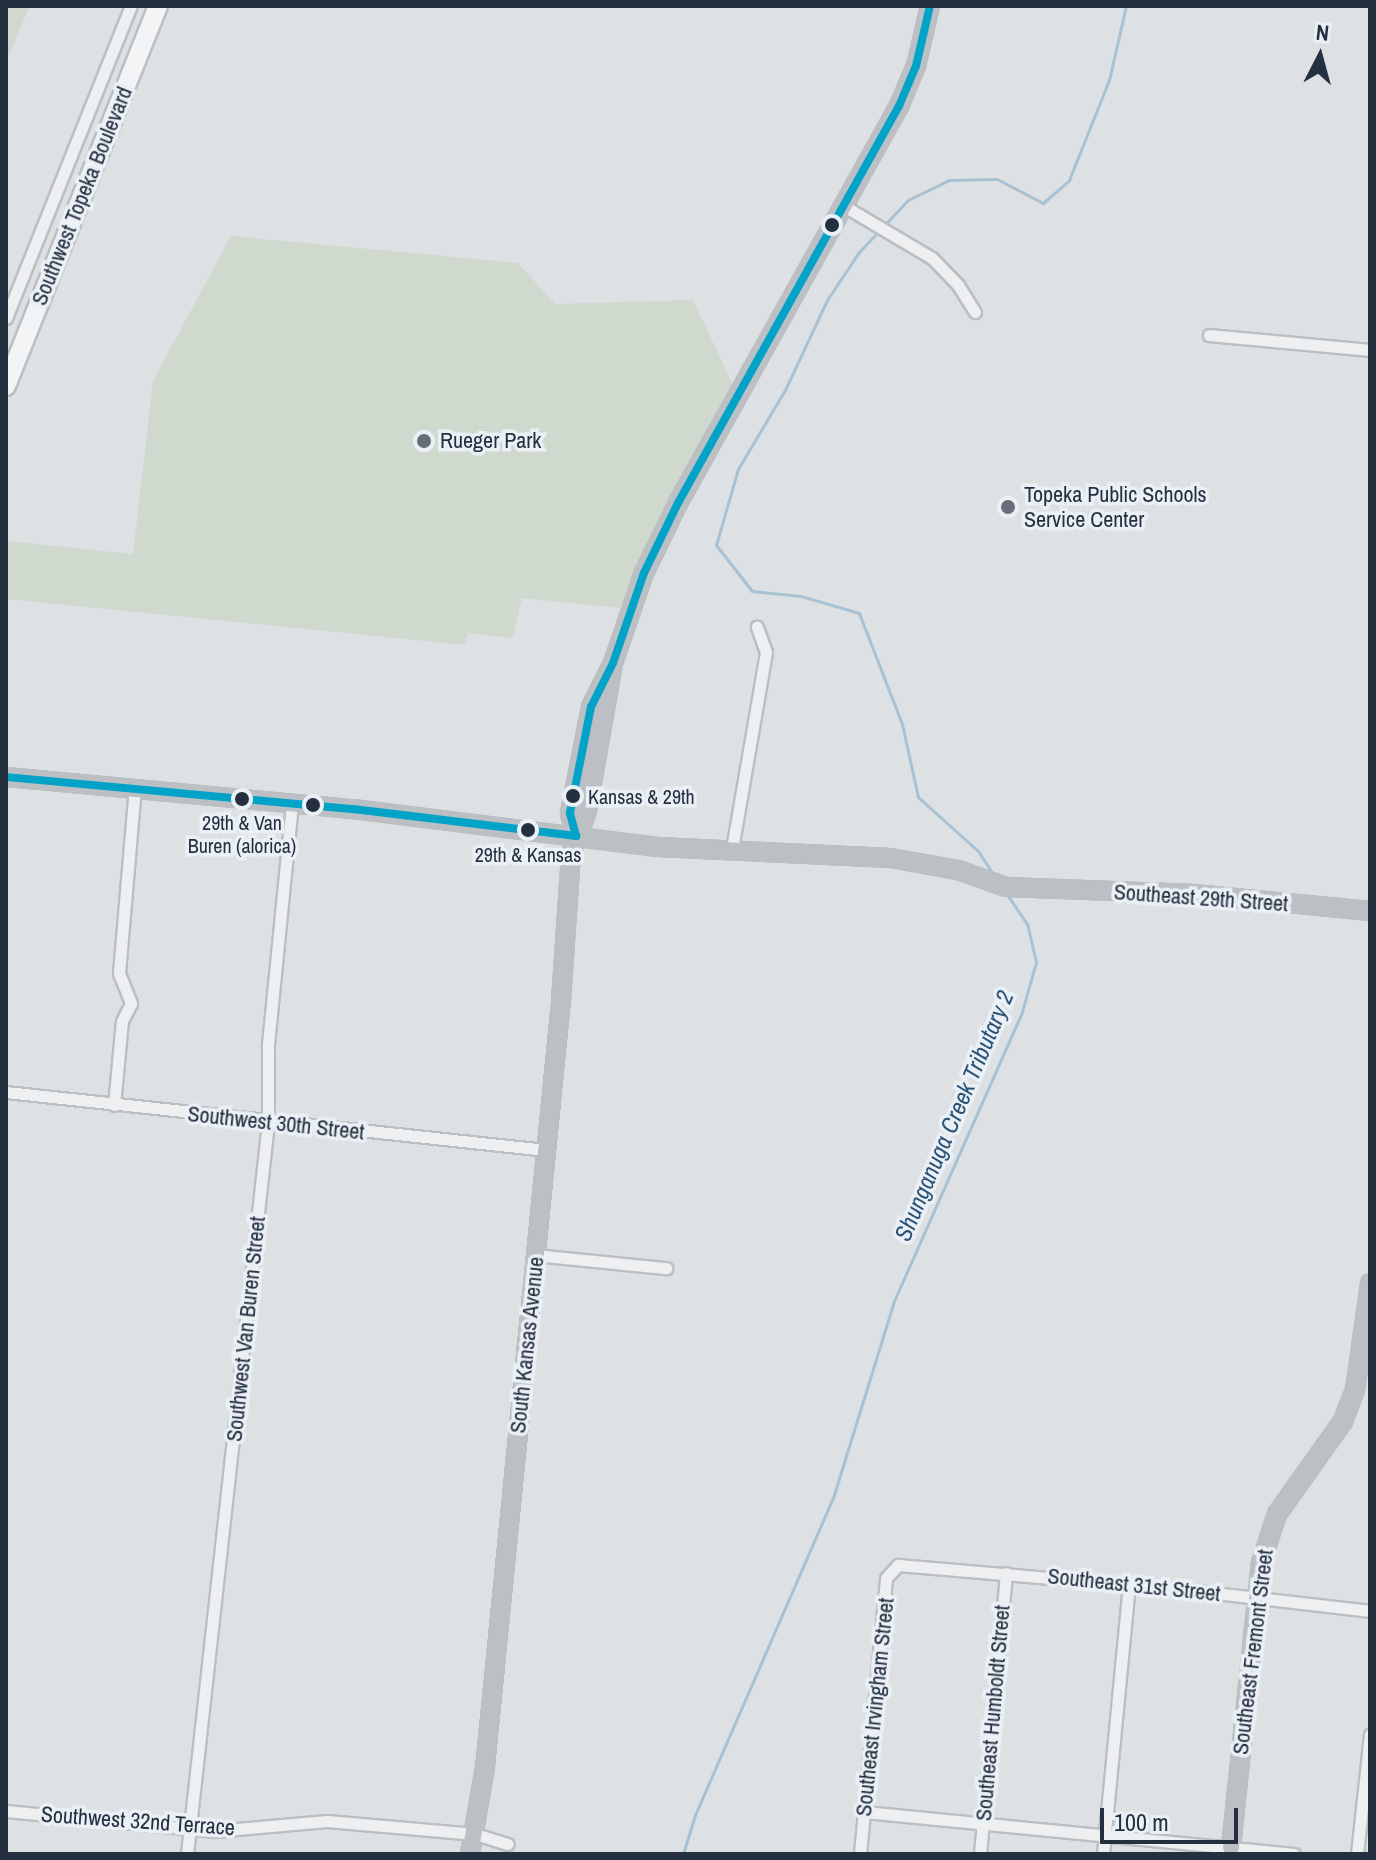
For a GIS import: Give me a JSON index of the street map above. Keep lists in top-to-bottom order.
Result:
{
  "streets": {
    "main road": [
      "Southwest Topeka Boulevard",
      "Southeast 29th Street",
      "South Kansas Avenue",
      "Southeast Fremont Street"
    ],
    "street": [
      "Southwest 30th Street",
      "Southwest Van Buren Street",
      "Southeast 31st Street",
      "Southeast Irvingham Street",
      "Southeast Humboldt Street",
      "Southwest 32nd Terrace"
    ]
  },
  "crossings": [
    ["Southeast 29th Street", "Southwest Van Buren Street"],
    ["Southeast 29th Street", "South Kansas Avenue"],
    ["Southwest 30th Street", "Southwest Van Buren Street"],
    ["Southwest 30th Street", "South Kansas Avenue"],
    ["Southwest Van Buren Street", "Southwest 32nd Terrace"],
    ["South Kansas Avenue", "Southwest 32nd Terrace"],
    ["Southeast 31st Street", "Southeast Fremont Street"],
    ["Southeast 31st Street", "Southeast Irvingham Street"],
    ["Southeast 31st Street", "Southeast Humboldt Street"]
  ],
  "water": ["Shunganuga Creek Tributary 2"],
  "places": [
    "Rueger Park",
    "Topeka Public Schools Service Center",
    "Kansas & 29th",
    "29th & Van Buren (alorica)",
    "29th & Kansas"
  ],
  "scale_bar": "100 m",
  "north": "top"
}
